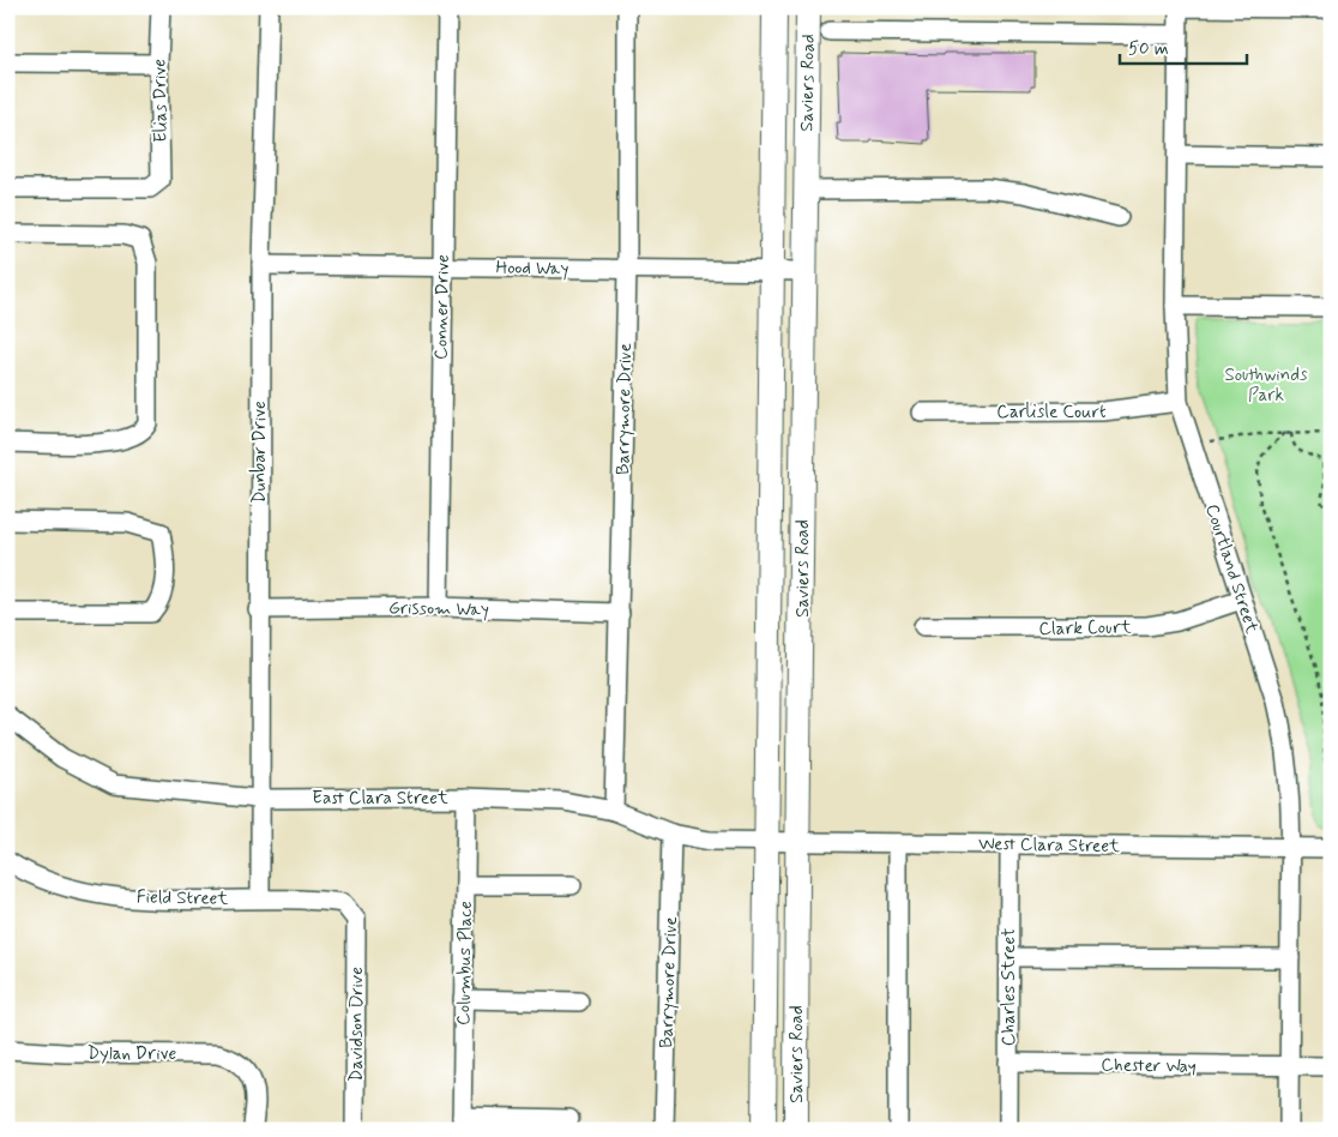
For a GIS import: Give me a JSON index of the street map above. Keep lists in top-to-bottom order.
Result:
{
  "streets": {
    "main road": ["Saviers Road"],
    "street": [
      "Elias Drive",
      "Hood Way",
      "Conner Drive",
      "Barrymore Drive",
      "Carlisle Court",
      "Dunbar Drive",
      "Courtland Street",
      "Grissom Way",
      "Clark Court",
      "East Clara Street",
      "West Clara Street",
      "Field Street",
      "Columbus Place",
      "Charles Street",
      "Davidson Drive",
      "Dylan Drive",
      "Chester Way"
    ]
  },
  "crossings": [
    ["Saviers Road", "Hood Way"],
    ["Saviers Road", "East Clara Street"],
    ["Saviers Road", "West Clara Street"],
    ["Hood Way", "Conner Drive"],
    ["Hood Way", "Barrymore Drive"],
    ["Hood Way", "Dunbar Drive"],
    ["Conner Drive", "Grissom Way"],
    ["Barrymore Drive", "Grissom Way"],
    ["Barrymore Drive", "East Clara Street"],
    ["Carlisle Court", "Courtland Street"],
    ["Dunbar Drive", "Grissom Way"],
    ["Dunbar Drive", "East Clara Street"],
    ["Dunbar Drive", "Field Street"],
    ["Courtland Street", "Clark Court"],
    ["Courtland Street", "West Clara Street"],
    ["Courtland Street", "Chester Way"],
    ["East Clara Street", "West Clara Street"],
    ["East Clara Street", "Columbus Place"],
    ["West Clara Street", "Charles Street"],
    ["Field Street", "Davidson Drive"],
    ["Charles Street", "Chester Way"]
  ],
  "parks": ["Southwinds Park"],
  "scale_bar": "50 m"
}
